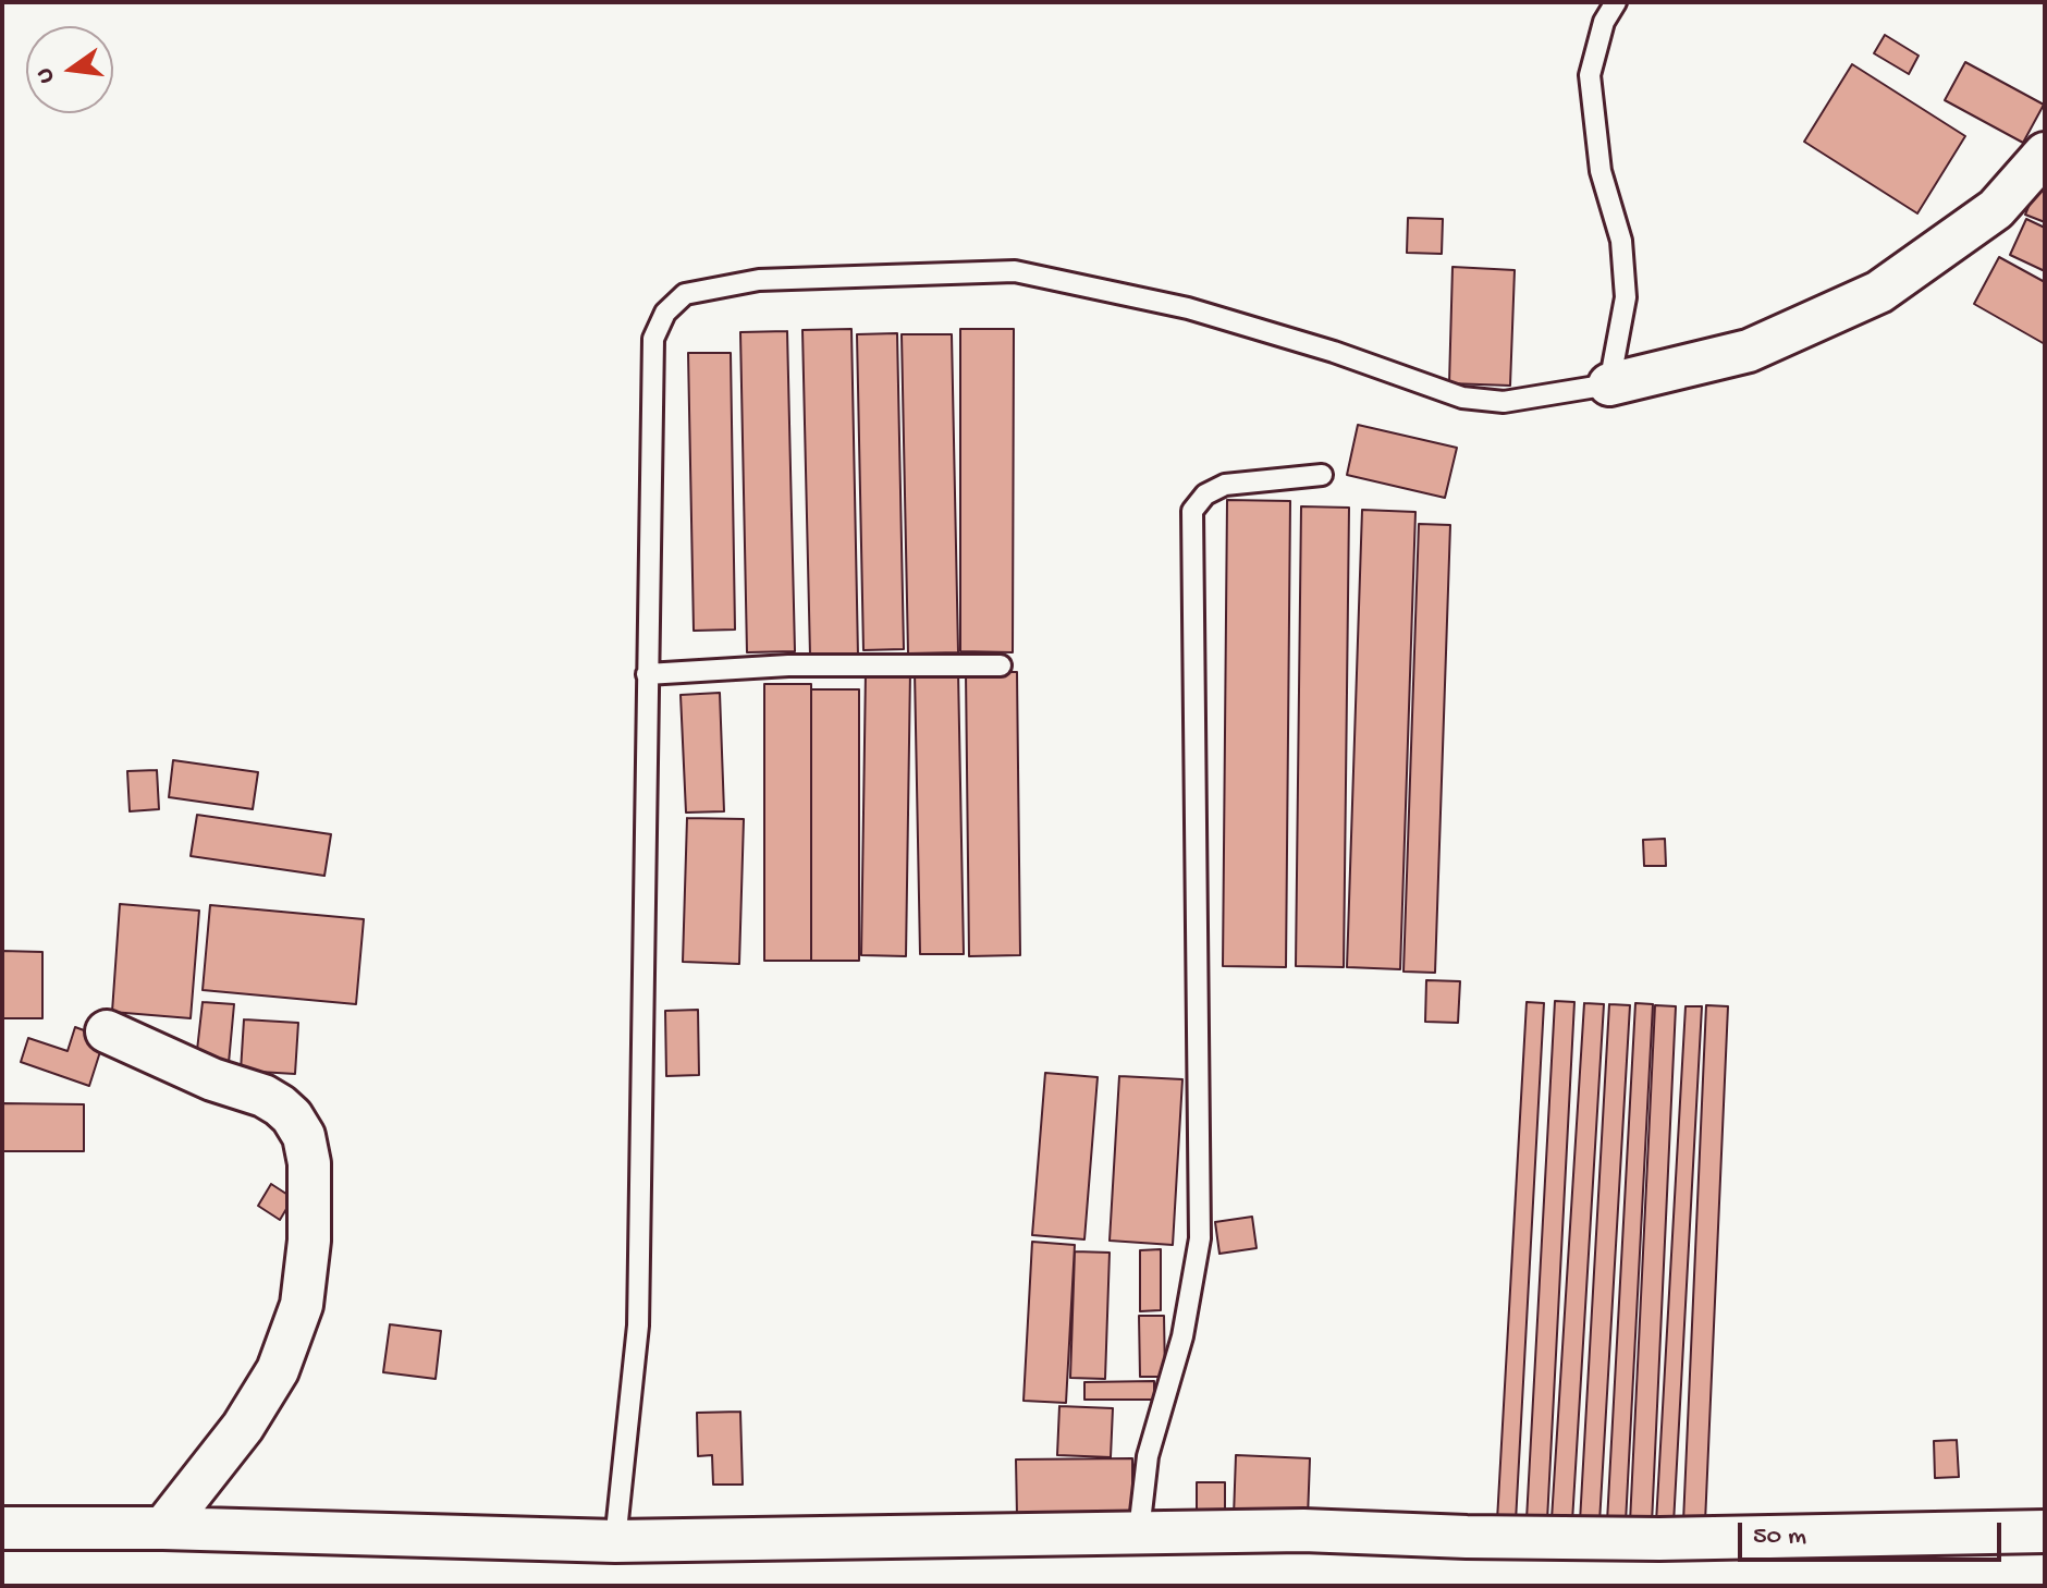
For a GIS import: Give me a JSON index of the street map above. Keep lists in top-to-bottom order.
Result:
{
  "scale_bar": "50 m",
  "north": "left"
}
